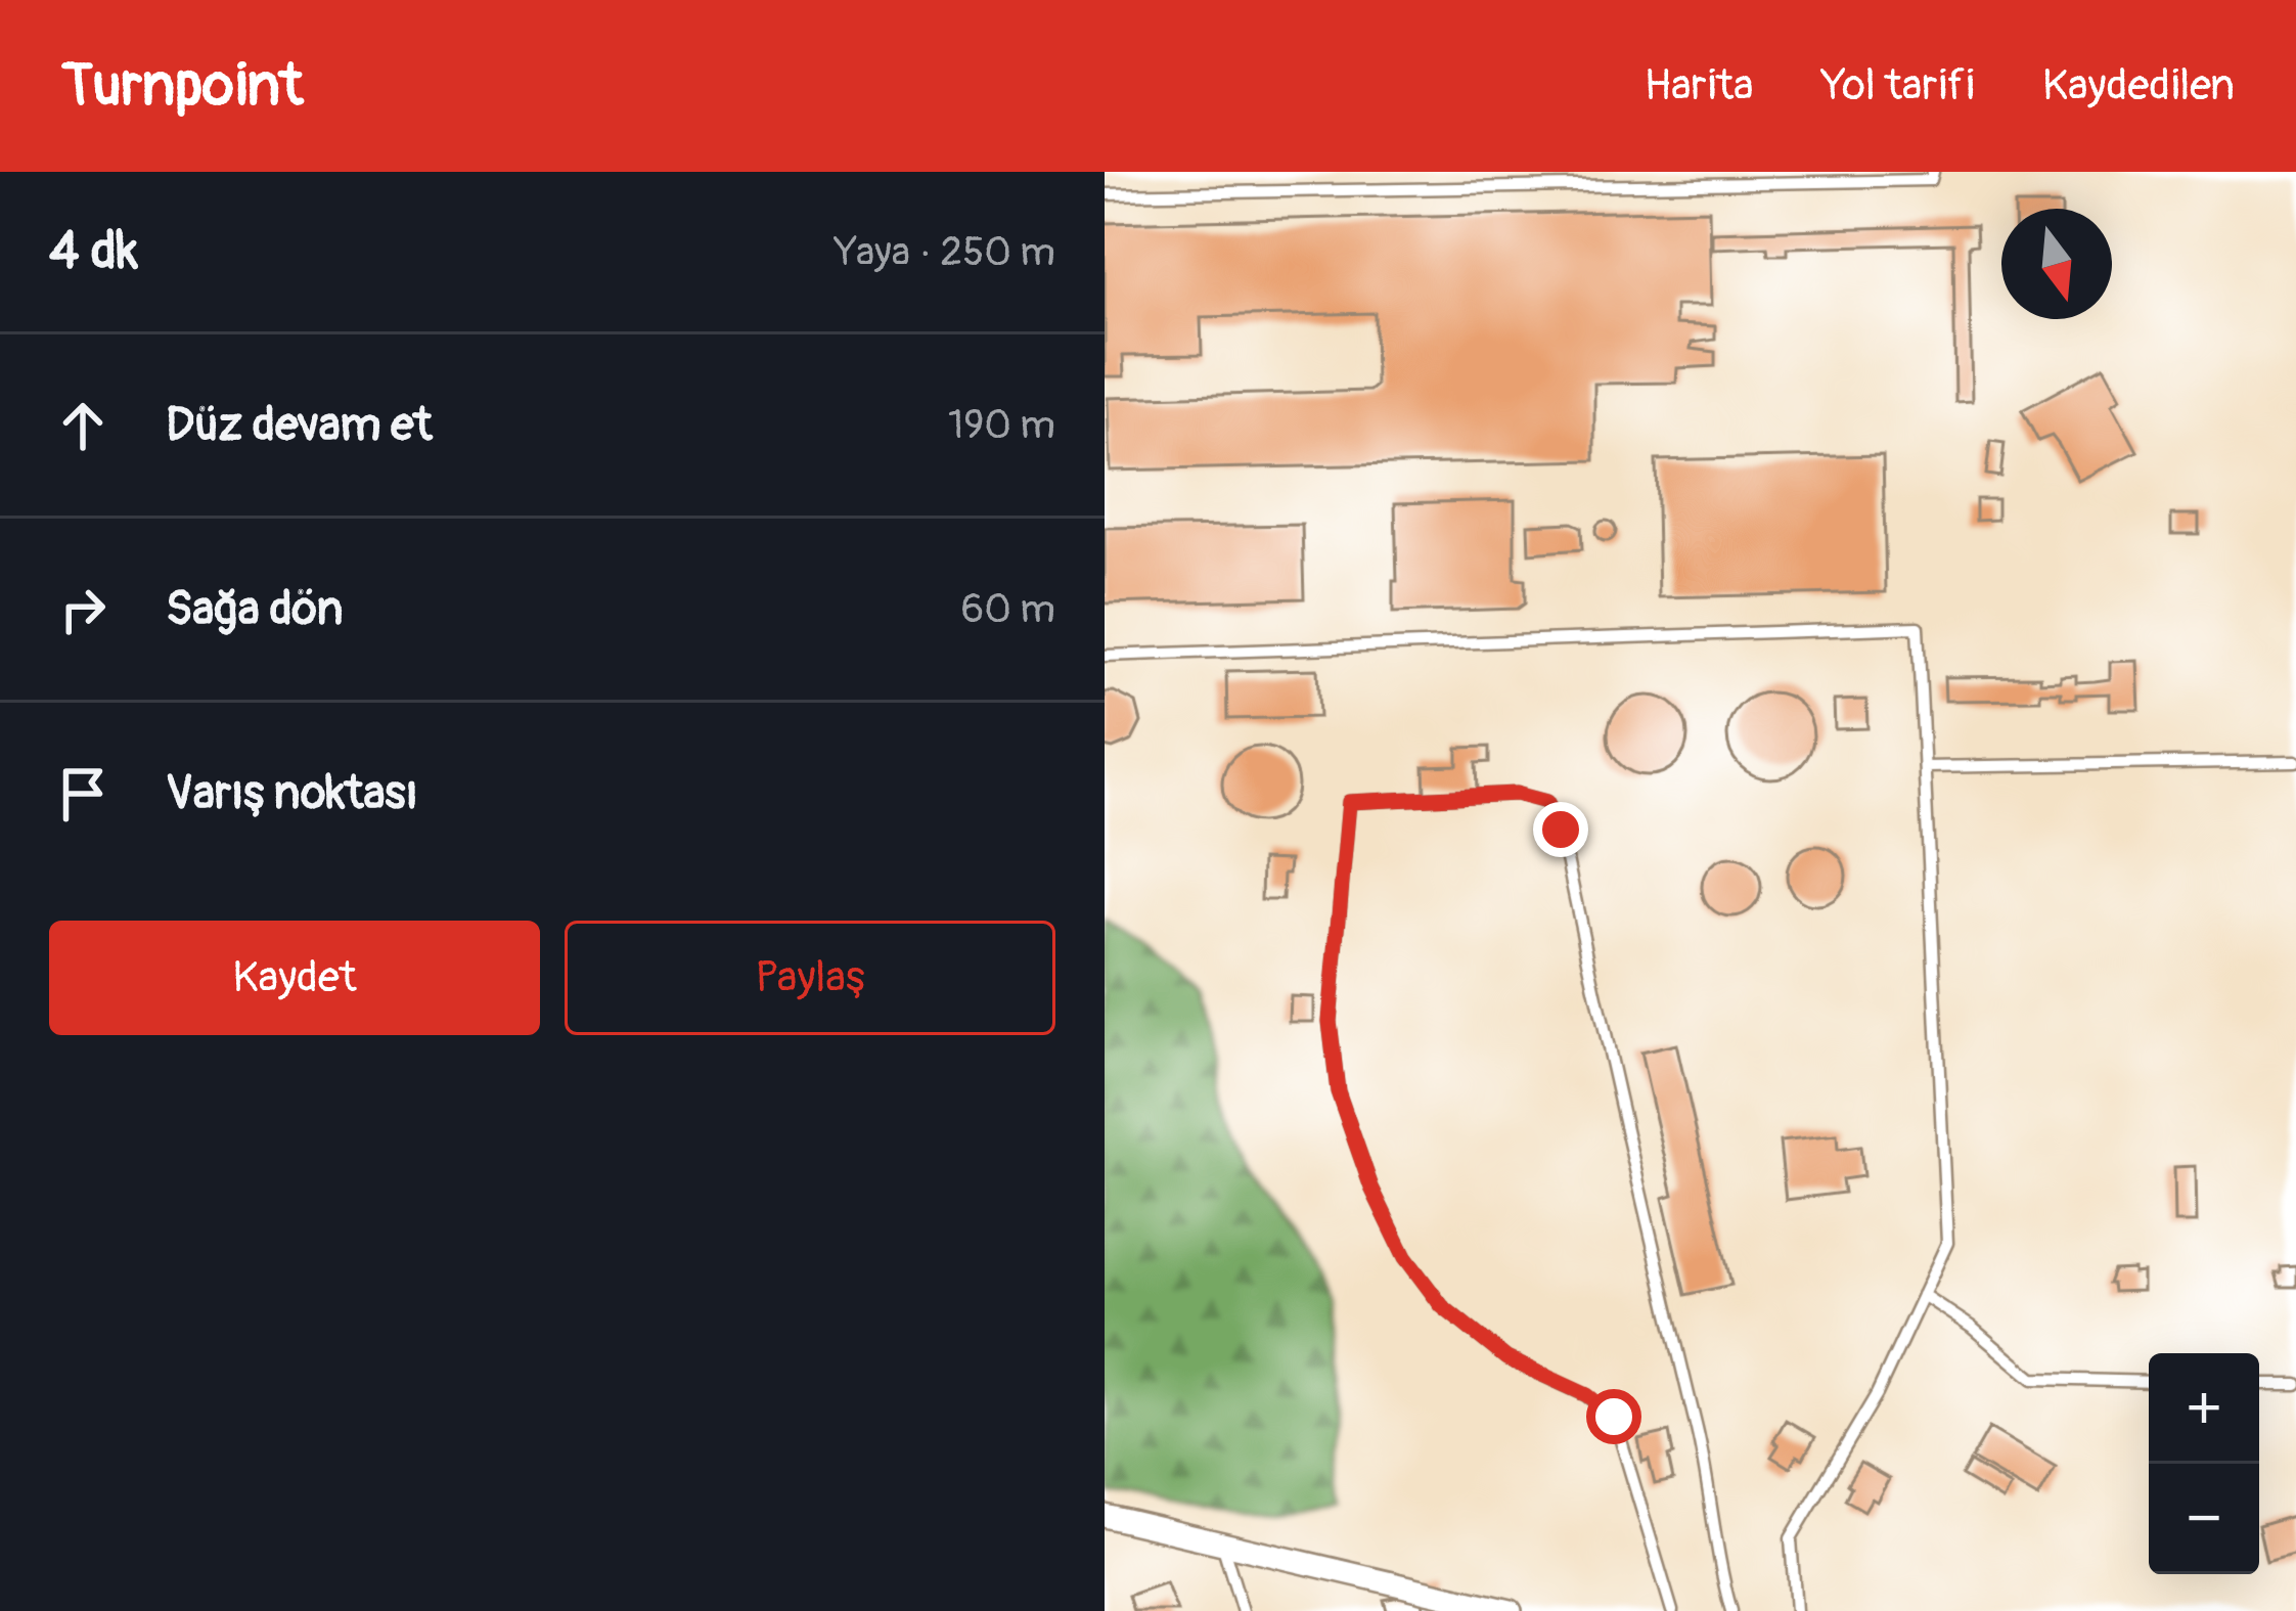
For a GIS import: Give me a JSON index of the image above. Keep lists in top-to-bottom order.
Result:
{
  "north": "bottom",
  "page": {
    "header": "Turnpoint",
    "nav": ["Harita", "Yol tarifi", "Kaydedilen"],
    "heading": ["4 dk", "Yaya · 250 m"],
    "list": [
      ["Düz devam et", "190 m"],
      ["Sağa dön", "60 m"],
      "Varış noktası"
    ],
    "buttons": ["Kaydet", "Paylaş"],
    "map_buttons": ["+", "−"]
  }
}
